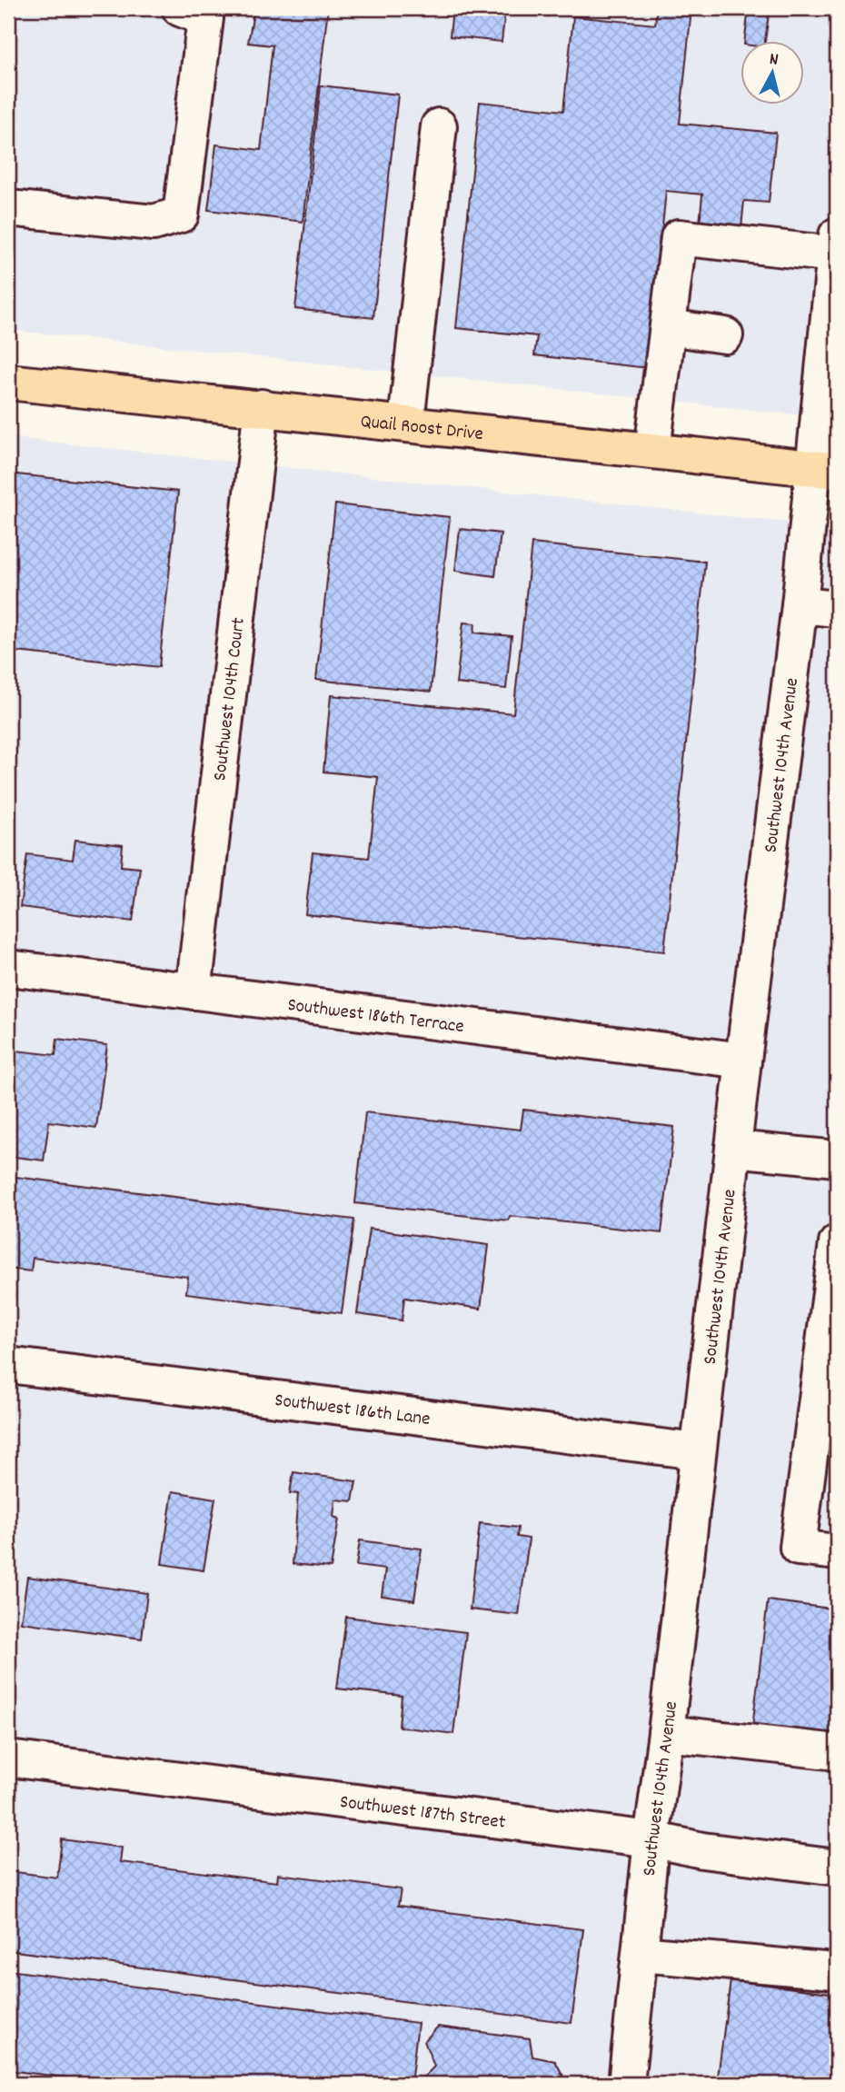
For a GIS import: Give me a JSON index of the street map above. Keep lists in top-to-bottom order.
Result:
{
  "streets": {
    "main road": ["Quail Roost Drive"],
    "street": [
      "Southwest 104th Court",
      "Southwest 104th Avenue",
      "Southwest 186th Terrace",
      "Southwest 186th Lane",
      "Southwest 187th Street"
    ]
  },
  "crossings": [
    ["Quail Roost Drive", "Southwest 104th Court"],
    ["Quail Roost Drive", "Southwest 104th Avenue"],
    ["Southwest 104th Court", "Southwest 186th Terrace"],
    ["Southwest 104th Avenue", "Southwest 186th Terrace"],
    ["Southwest 104th Avenue", "Southwest 186th Lane"],
    ["Southwest 104th Avenue", "Southwest 187th Street"]
  ],
  "north": "top"
}
